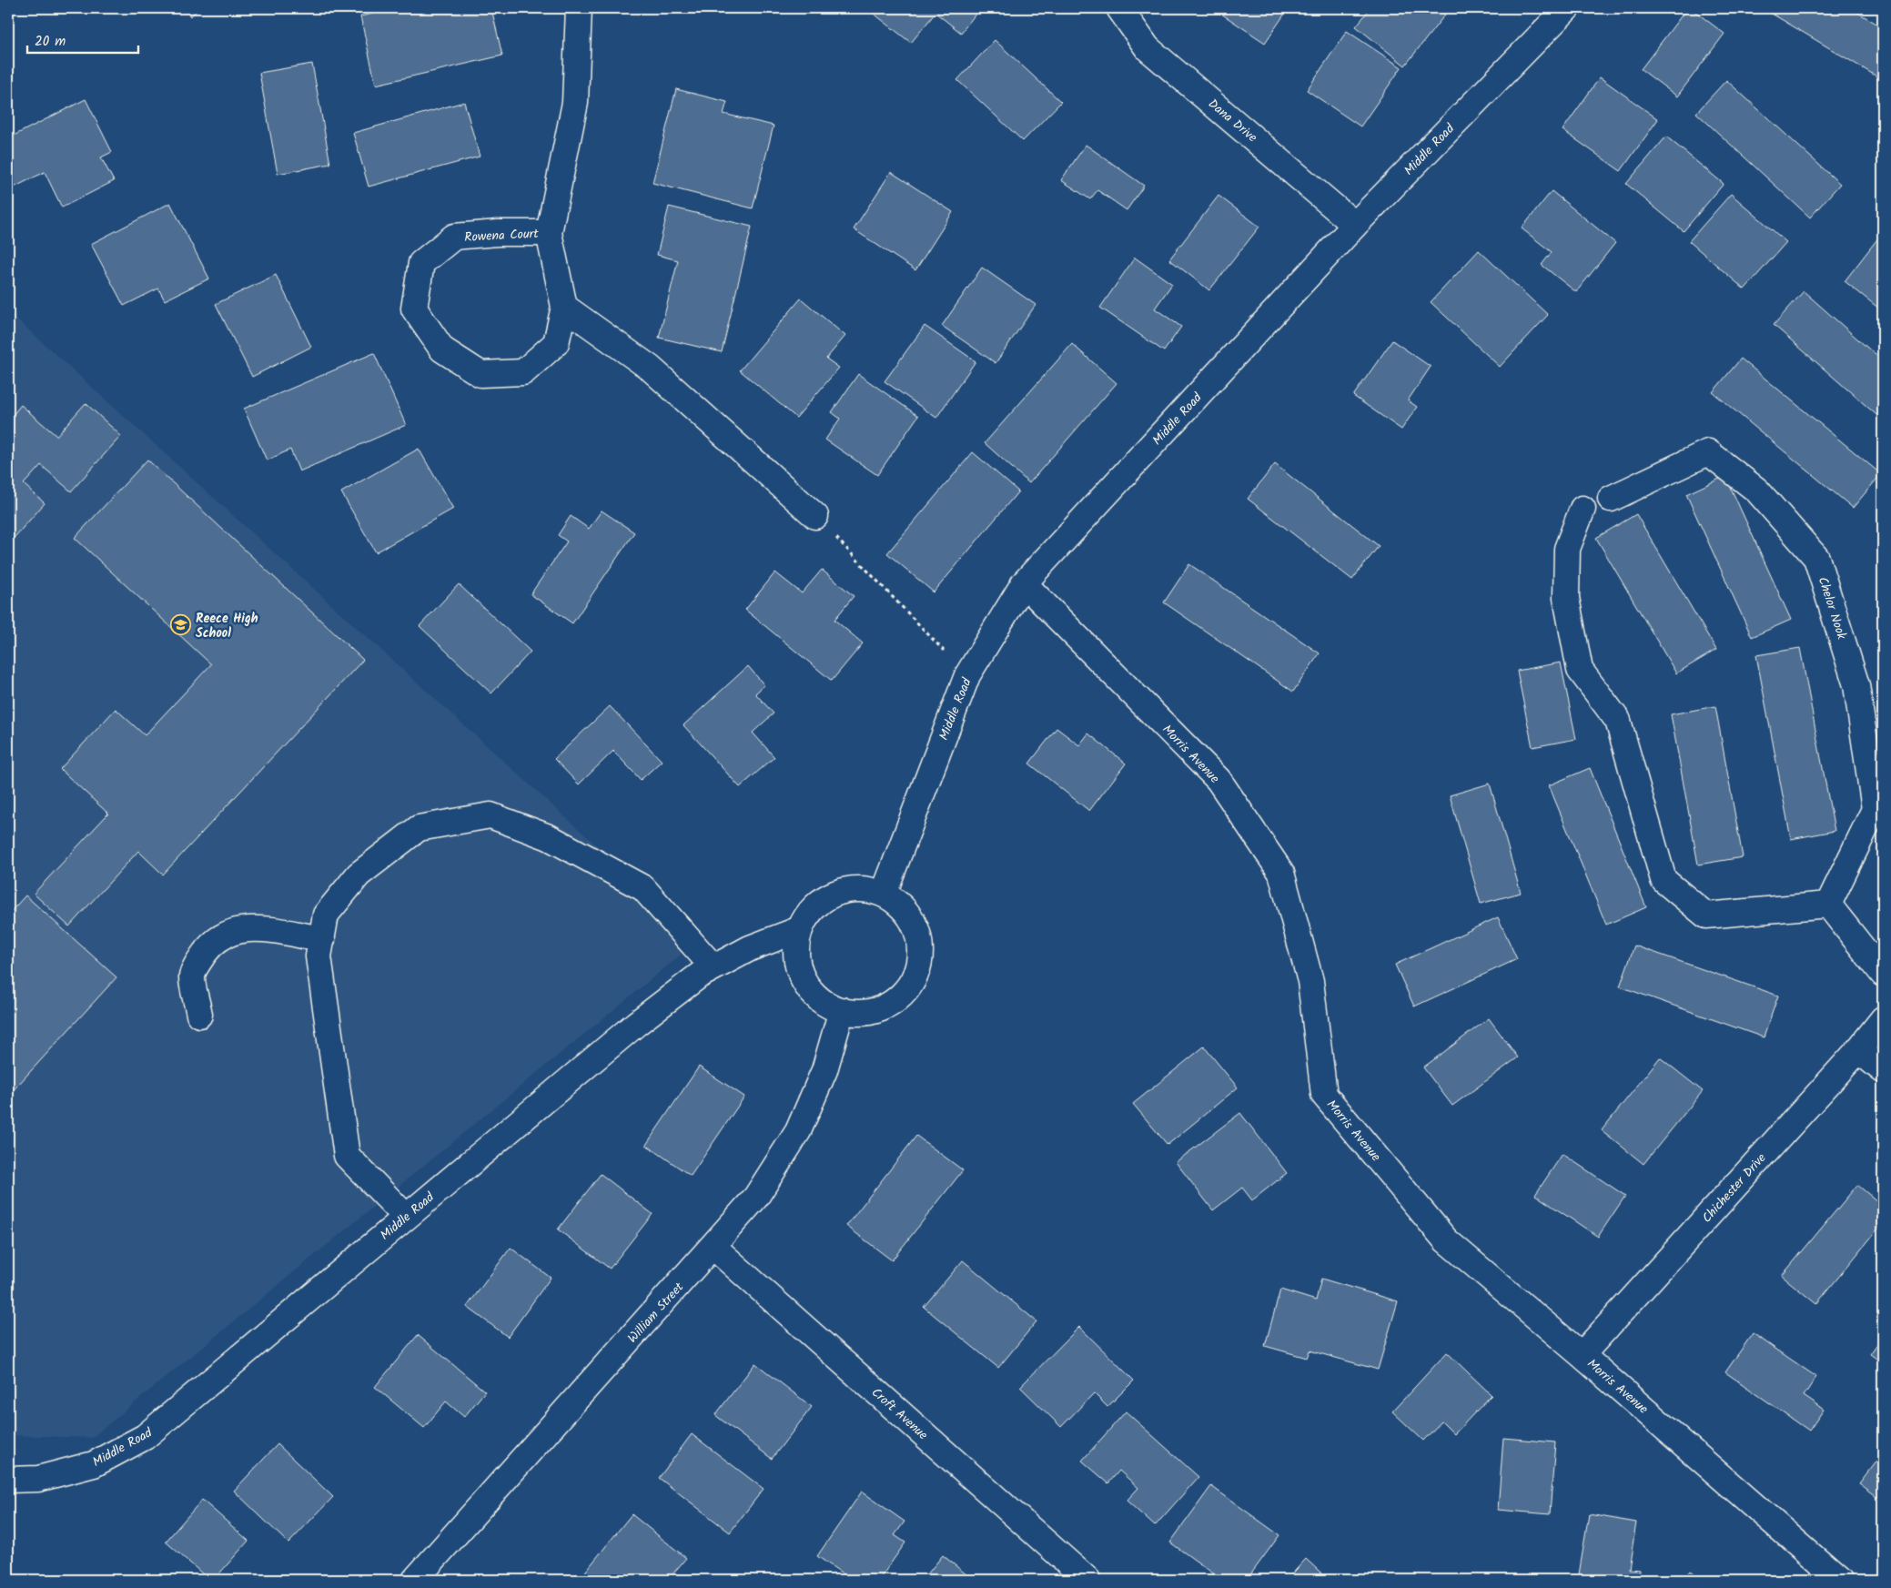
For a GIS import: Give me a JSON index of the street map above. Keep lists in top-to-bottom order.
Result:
{
  "streets": {
    "street": [
      "Dana Drive",
      "Middle Road",
      "Rowena Court",
      "Chelor Nook",
      "Morris Avenue",
      "Chichester Drive",
      "William Street",
      "Croft Avenue"
    ]
  },
  "crossings": [
    ["Dana Drive", "Middle Road"],
    ["Middle Road", "Morris Avenue"],
    ["Middle Road", "William Street"],
    ["Morris Avenue", "Chichester Drive"],
    ["William Street", "Croft Avenue"]
  ],
  "places": {
    "school or university": ["Reece High School"]
  },
  "scale_bar": "20 m"
}
